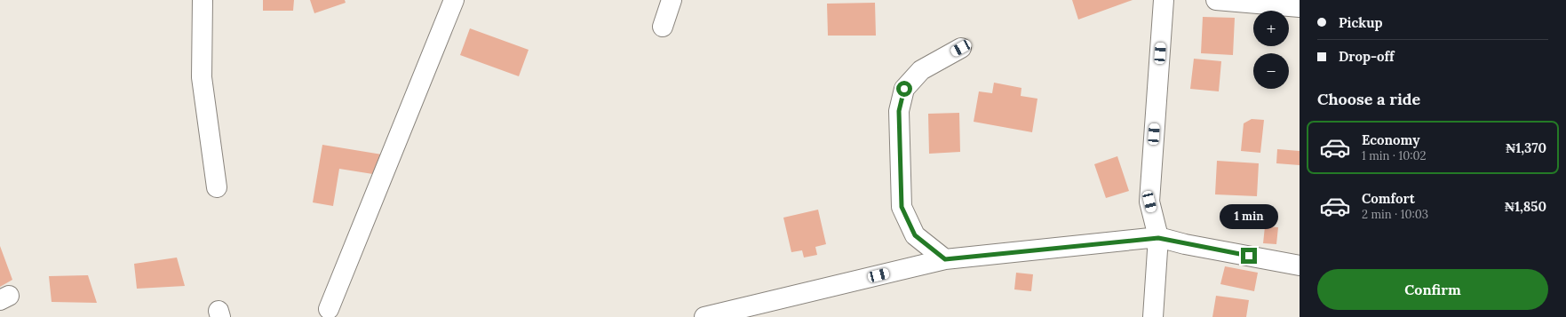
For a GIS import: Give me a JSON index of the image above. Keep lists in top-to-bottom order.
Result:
{
  "page": {
    "banner": ["Pickup", "Drop-off"],
    "map_buttons": ["+", "−"],
    "heading": "Choose a ride",
    "list": [
      {
        "name": "Economy",
        "note": "1 min · 10:02",
        "value": "₦1,370"
      },
      {
        "name": "Comfort",
        "note": "2 min · 10:03",
        "value": "₦1,850"
      }
    ],
    "bubble": "1 min",
    "buttons": "Confirm"
  }
}
